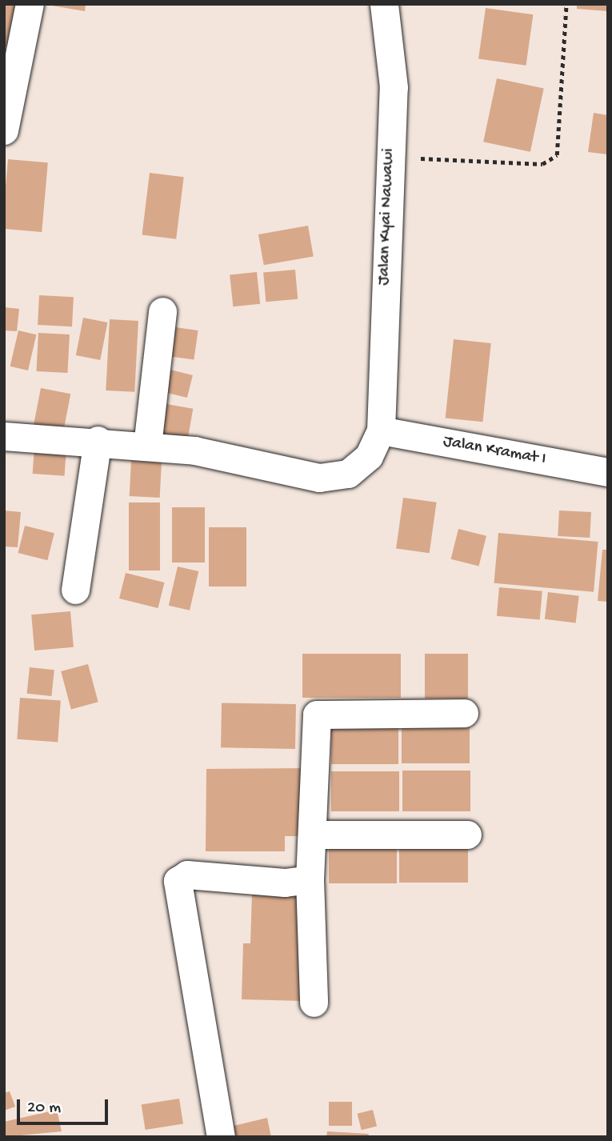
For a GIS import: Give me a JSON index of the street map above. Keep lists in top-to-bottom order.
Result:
{
  "streets": {
    "street": ["Jalan Kyai Nawawi", "Jalan Kramat I"]
  },
  "crossings": [
    ["Jalan Kyai Nawawi", "Jalan Kramat I"]
  ],
  "scale_bar": "20 m"
}
